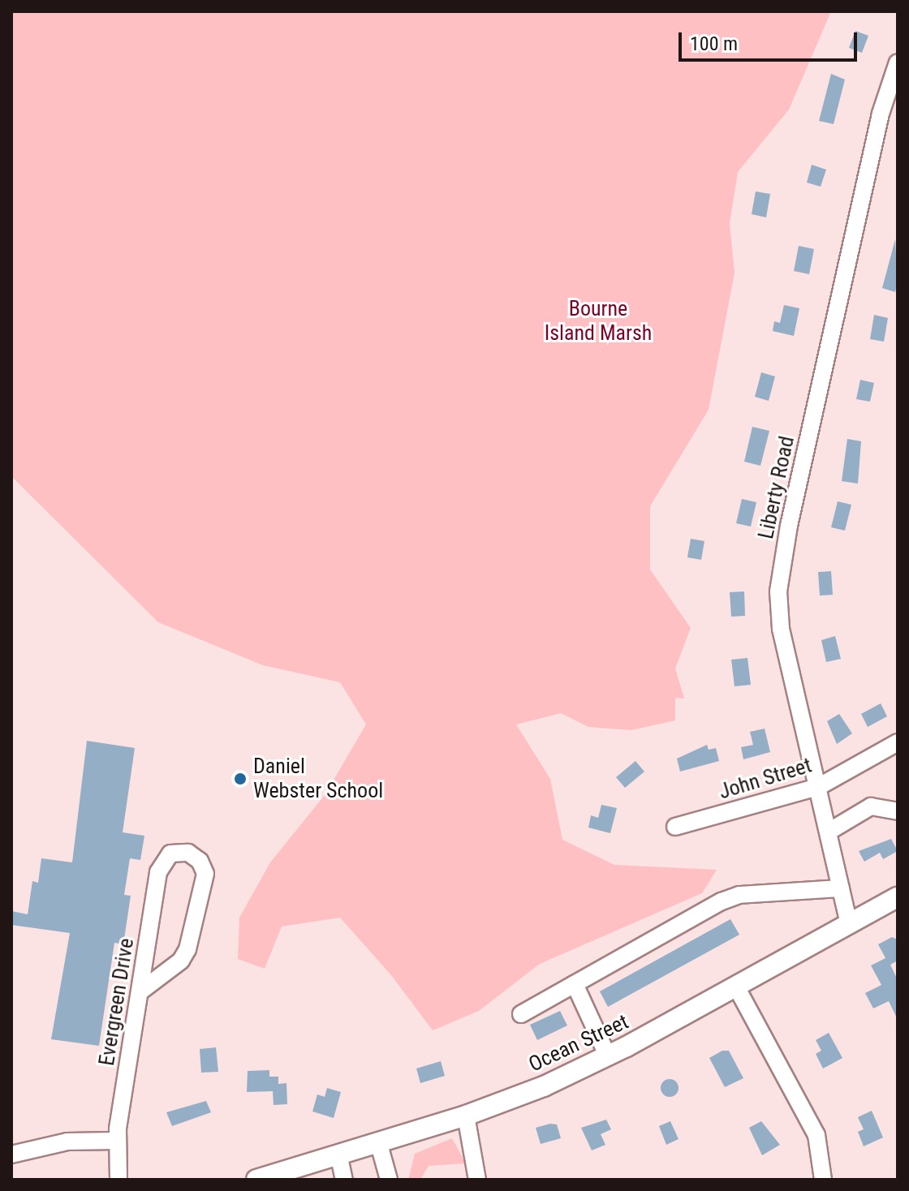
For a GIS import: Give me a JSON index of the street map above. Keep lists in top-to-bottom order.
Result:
{
  "streets": {
    "main road": ["Ocean Street"],
    "street": ["Liberty Road", "John Street", "Evergreen Drive"]
  },
  "crossings": [
    ["Liberty Road", "John Street"],
    ["Liberty Road", "Ocean Street"]
  ],
  "parks": ["Bourne Island Marsh"],
  "places": ["Daniel Webster School"],
  "scale_bar": "100 m"
}
